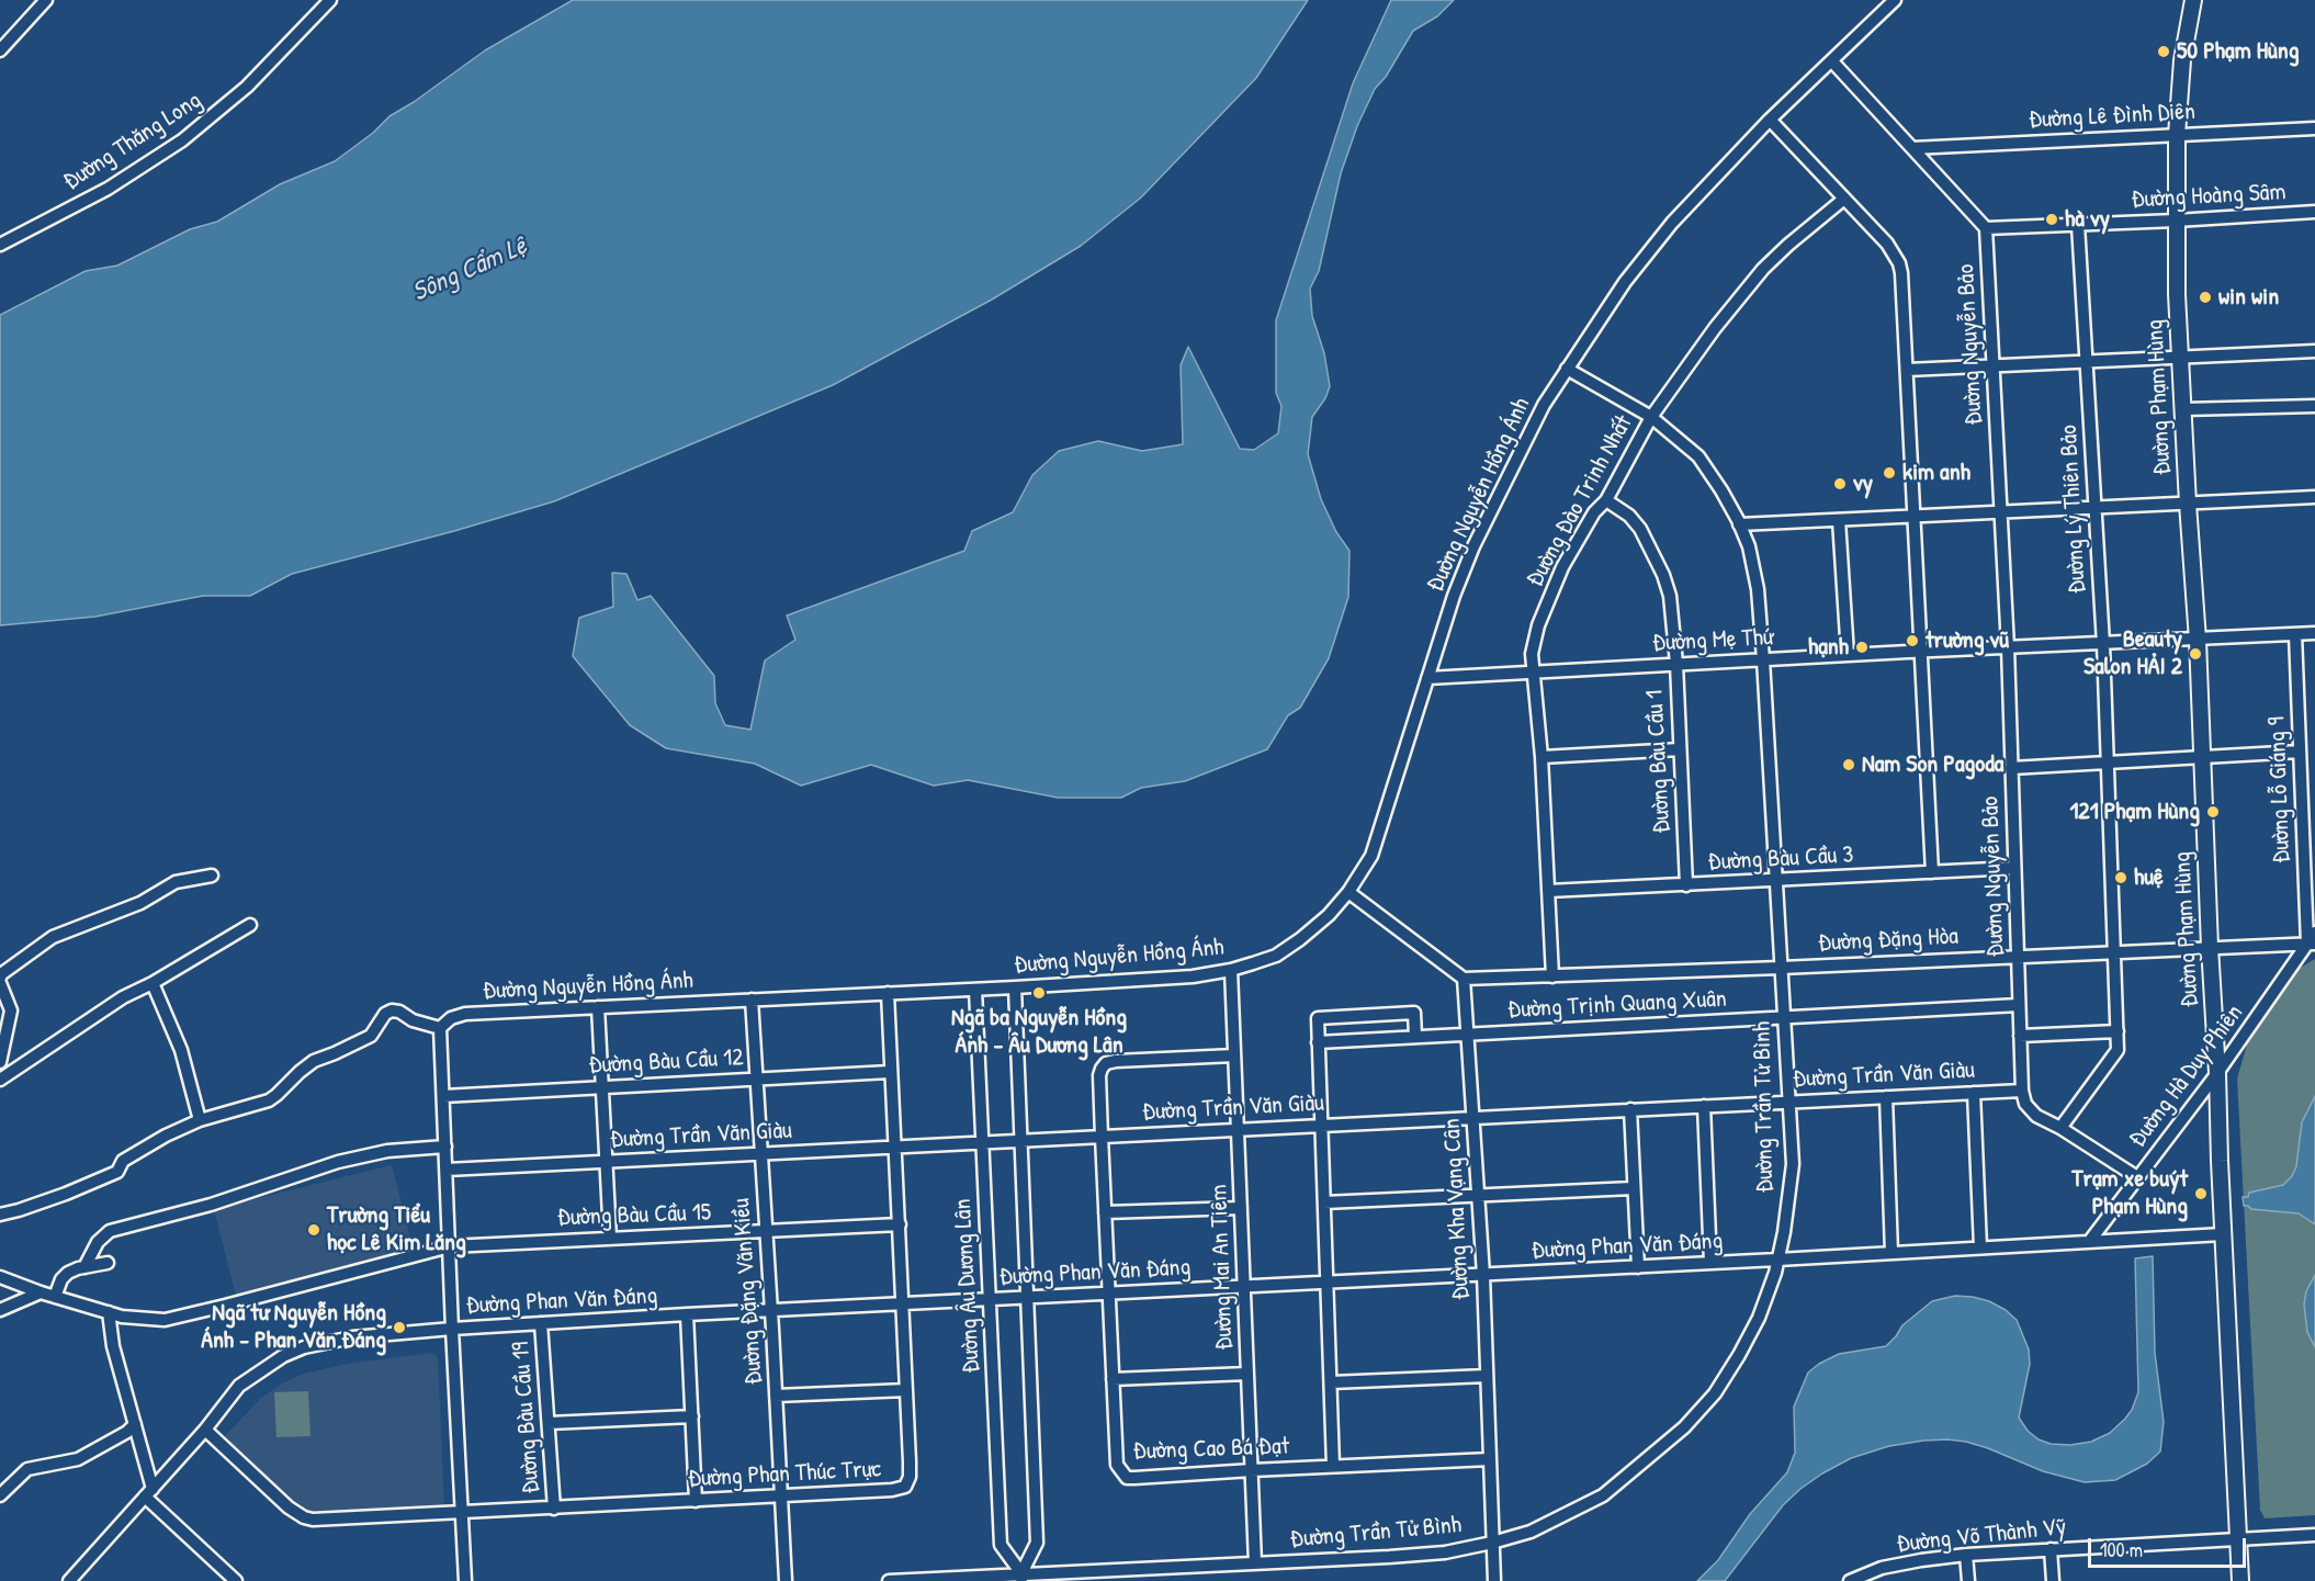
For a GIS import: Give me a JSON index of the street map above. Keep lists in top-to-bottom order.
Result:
{
  "streets": {
    "main road": ["Đường Phạm Hùng"],
    "street": [
      "Đường Lê Đình Diên",
      "Đường Thăng Long",
      "Đường Hoàng Sâm",
      "Đường Nguyễn Bảo",
      "Đường Nguyễn Hồng Ánh",
      "Đường Đào Trinh Nhất",
      "Đường Lý Thiên Bảo",
      "Đường Mẹ Thứ",
      "Đường Bàu Cầu 1",
      "Đường Lỗ Giáng 9",
      "Đường Bàu Cầu 3",
      "Đường Đặng Hòa",
      "Đường Trịnh Quang Xuân",
      "Đường Bàu Cầu 12",
      "Đường Trần Văn Giàu",
      "Đường Hà Duy Phiên",
      "Đường Trần Tử Bình",
      "Đường Kha Vạng Cân",
      "Đường Bàu Cầu 15",
      "Đường Phan Văn Đáng",
      "Đường Mai An Tiêm",
      "Đường Âu Dương Lân",
      "Đường Đặng Văn Kiều",
      "Đường Bàu Cầu 19",
      "Đường Cao Bá Đạt",
      "Đường Phan Thúc Trực",
      "Đường Võ Thành Vỹ"
    ]
  },
  "crossings": [
    ["Đường Lê Đình Diên", "Đường Nguyễn Bảo"],
    ["Đường Lê Đình Diên", "Đường Phạm Hùng"],
    ["Đường Hoàng Sâm", "Đường Nguyễn Bảo"],
    ["Đường Hoàng Sâm", "Đường Phạm Hùng"],
    ["Đường Hoàng Sâm", "Đường Lý Thiên Bảo"],
    ["Đường Nguyễn Bảo", "Đường Nguyễn Hồng Ánh"],
    ["Đường Nguyễn Bảo", "Đường Mẹ Thứ"],
    ["Đường Nguyễn Bảo", "Đường Bàu Cầu 3"],
    ["Đường Nguyễn Bảo", "Đường Đặng Hòa"],
    ["Đường Nguyễn Bảo", "Đường Trịnh Quang Xuân"],
    ["Đường Nguyễn Bảo", "Đường Trần Văn Giàu"],
    ["Đường Phạm Hùng", "Đường Mẹ Thứ"],
    ["Đường Phạm Hùng", "Đường Đặng Hòa"],
    ["Đường Phạm Hùng", "Đường Hà Duy Phiên"],
    ["Đường Phạm Hùng", "Đường Phan Văn Đáng"],
    ["Đường Phạm Hùng", "Đường Võ Thành Vỹ"],
    ["Đường Nguyễn Hồng Ánh", "Đường Mẹ Thứ"],
    ["Đường Nguyễn Hồng Ánh", "Đường Trần Tử Bình"],
    ["Đường Nguyễn Hồng Ánh", "Đường Mai An Tiêm"],
    ["Đường Nguyễn Hồng Ánh", "Đường Âu Dương Lân"],
    ["Đường Nguyễn Hồng Ánh", "Đường Đặng Văn Kiều"],
    ["Đường Nguyễn Hồng Ánh", "Đường Phan Thúc Trực"],
    ["Đường Đào Trinh Nhất", "Đường Mẹ Thứ"],
    ["Đường Đào Trinh Nhất", "Đường Bàu Cầu 1"],
    ["Đường Đào Trinh Nhất", "Đường Bàu Cầu 3"],
    ["Đường Đào Trinh Nhất", "Đường Đặng Hòa"],
    ["Đường Đào Trinh Nhất", "Đường Trần Tử Bình"],
    ["Đường Lý Thiên Bảo", "Đường Mẹ Thứ"],
    ["Đường Lý Thiên Bảo", "Đường Đặng Hòa"],
    ["Đường Mẹ Thứ", "Đường Bàu Cầu 1"],
    ["Đường Mẹ Thứ", "Đường Lỗ Giáng 9"],
    ["Đường Mẹ Thứ", "Đường Trần Tử Bình"],
    ["Đường Bàu Cầu 1", "Đường Bàu Cầu 3"],
    ["Đường Lỗ Giáng 9", "Đường Đặng Hòa"],
    ["Đường Lỗ Giáng 9", "Đường Hà Duy Phiên"],
    ["Đường Bàu Cầu 3", "Đường Trần Tử Bình"],
    ["Đường Đặng Hòa", "Đường Hà Duy Phiên"],
    ["Đường Đặng Hòa", "Đường Trần Tử Bình"],
    ["Đường Đặng Hòa", "Đường Kha Vạng Cân"],
    ["Đường Trịnh Quang Xuân", "Đường Trần Tử Bình"],
    ["Đường Trịnh Quang Xuân", "Đường Kha Vạng Cân"],
    ["Đường Bàu Cầu 12", "Đường Đặng Văn Kiều"],
    ["Đường Bàu Cầu 12", "Đường Phan Thúc Trực"],
    ["Đường Trần Văn Giàu", "Đường Trần Tử Bình"],
    ["Đường Trần Văn Giàu", "Đường Kha Vạng Cân"],
    ["Đường Trần Văn Giàu", "Đường Mai An Tiêm"],
    ["Đường Trần Văn Giàu", "Đường Âu Dương Lân"],
    ["Đường Trần Văn Giàu", "Đường Đặng Văn Kiều"],
    ["Đường Trần Văn Giàu", "Đường Cao Bá Đạt"],
    ["Đường Trần Văn Giàu", "Đường Phan Thúc Trực"],
    ["Đường Hà Duy Phiên", "Đường Phan Văn Đáng"],
    ["Đường Trần Tử Bình", "Đường Kha Vạng Cân"],
    ["Đường Trần Tử Bình", "Đường Phan Văn Đáng"],
    ["Đường Trần Tử Bình", "Đường Mai An Tiêm"],
    ["Đường Trần Tử Bình", "Đường Âu Dương Lân"],
    ["Đường Kha Vạng Cân", "Đường Phan Văn Đáng"],
    ["Đường Kha Vạng Cân", "Đường Cao Bá Đạt"],
    ["Đường Bàu Cầu 15", "Đường Đặng Văn Kiều"],
    ["Đường Bàu Cầu 15", "Đường Phan Thúc Trực"],
    ["Đường Phan Văn Đáng", "Đường Mai An Tiêm"],
    ["Đường Phan Văn Đáng", "Đường Âu Dương Lân"],
    ["Đường Phan Văn Đáng", "Đường Đặng Văn Kiều"],
    ["Đường Phan Văn Đáng", "Đường Bàu Cầu 19"],
    ["Đường Phan Văn Đáng", "Đường Cao Bá Đạt"],
    ["Đường Phan Văn Đáng", "Đường Phan Thúc Trực"],
    ["Đường Mai An Tiêm", "Đường Cao Bá Đạt"],
    ["Đường Đặng Văn Kiều", "Đường Phan Thúc Trực"],
    ["Đường Bàu Cầu 19", "Đường Phan Thúc Trực"]
  ],
  "water": ["Sông Cẩm Lệ"],
  "places": [
    "50 Phạm Hùng",
    "hà vy",
    "win win",
    "kim anh",
    "vy",
    "trường vũ",
    "hạnh",
    "Beauty Salon HẢI 2",
    "Nam Son Pagoda",
    "121 Phạm Hùng",
    "huệ",
    "Ngã ba Nguyễn Hồng Ánh - Âu Dương Lân",
    "Trạm xe buýt Phạm Hùng",
    "Trường Tiểu học Lê Kim Lăng",
    "Ngã tư Nguyễn Hồng Ánh - Phan Văn Đáng"
  ],
  "scale_bar": "100 m"
}
